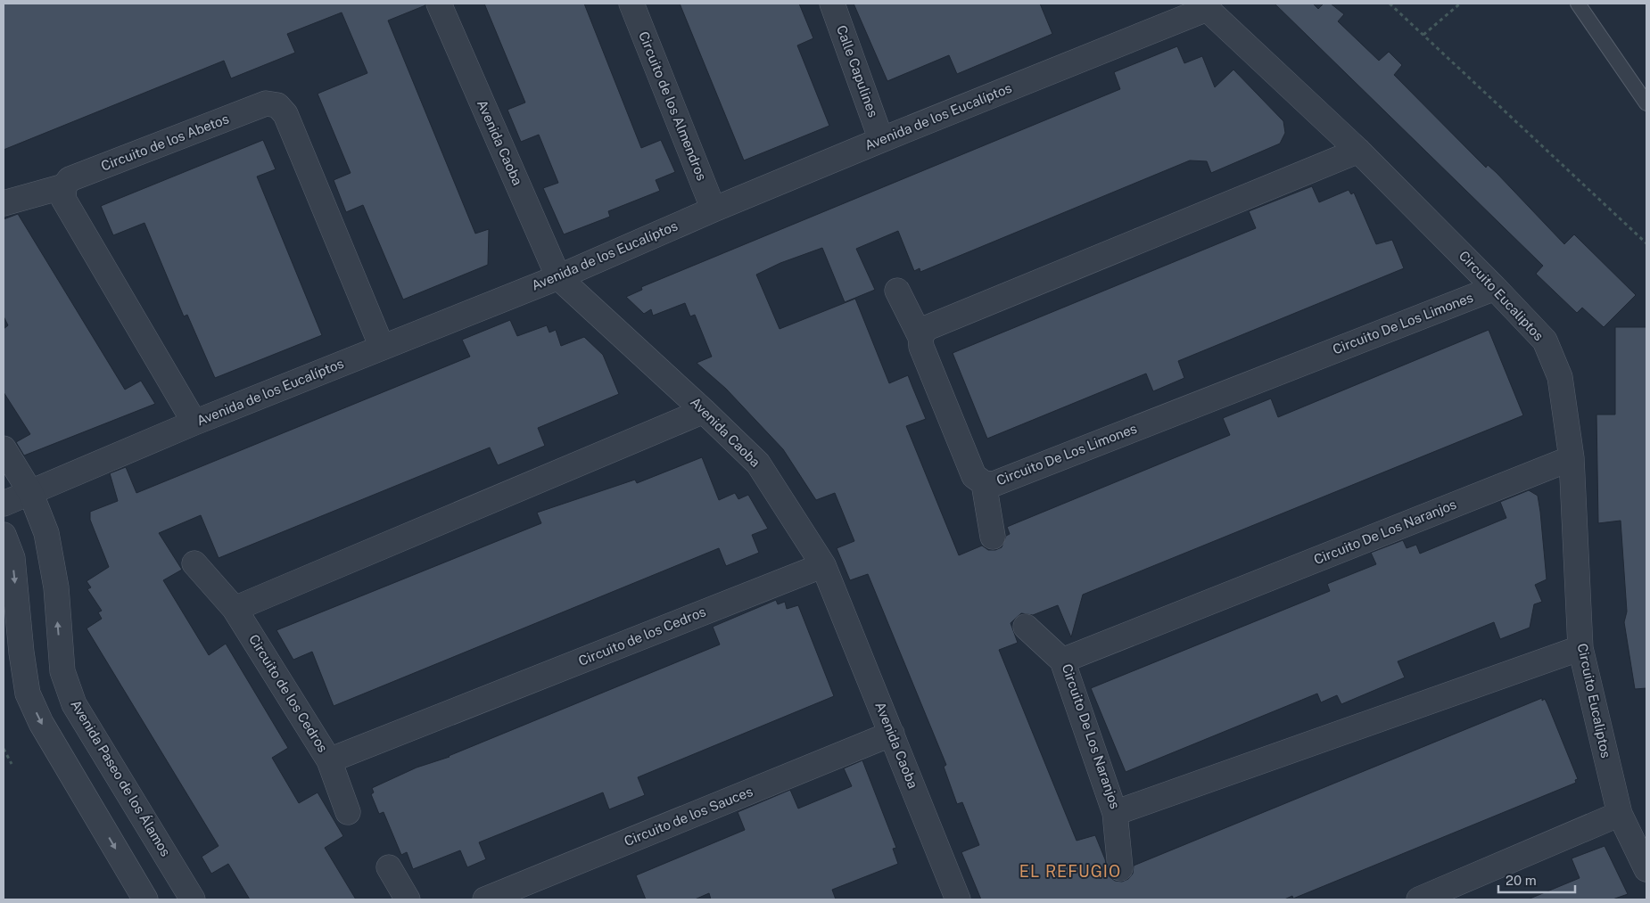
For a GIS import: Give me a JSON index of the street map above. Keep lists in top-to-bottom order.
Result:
{
  "streets": {
    "street": [
      "Calle Capulines",
      "Circuito de los Almendros",
      "Avenida de los Eucalíptos",
      "Circuito de los Abetos",
      "Avenida Caoba",
      "Circuito Eucaliptos",
      "Circuito De Los Limones",
      "Circuito De Los Naranjos",
      "Circuito de los Cedros",
      "Avenida Paseo de los Álamos",
      "Circuito de los Sauces"
    ]
  },
  "crossings": [
    ["Calle Capulines", "Avenida de los Eucalíptos"],
    ["Circuito de los Almendros", "Avenida de los Eucalíptos"],
    ["Avenida de los Eucalíptos", "Circuito de los Abetos"],
    ["Avenida de los Eucalíptos", "Avenida Caoba"],
    ["Avenida de los Eucalíptos", "Circuito Eucaliptos"],
    ["Avenida de los Eucalíptos", "Avenida Paseo de los Álamos"],
    ["Avenida Caoba", "Circuito de los Cedros"],
    ["Avenida Caoba", "Circuito de los Sauces"],
    ["Circuito Eucaliptos", "Circuito De Los Limones"],
    ["Circuito Eucaliptos", "Circuito De Los Naranjos"]
  ],
  "districts": ["EL REFUGIO"],
  "scale_bar": "20 m"
}
